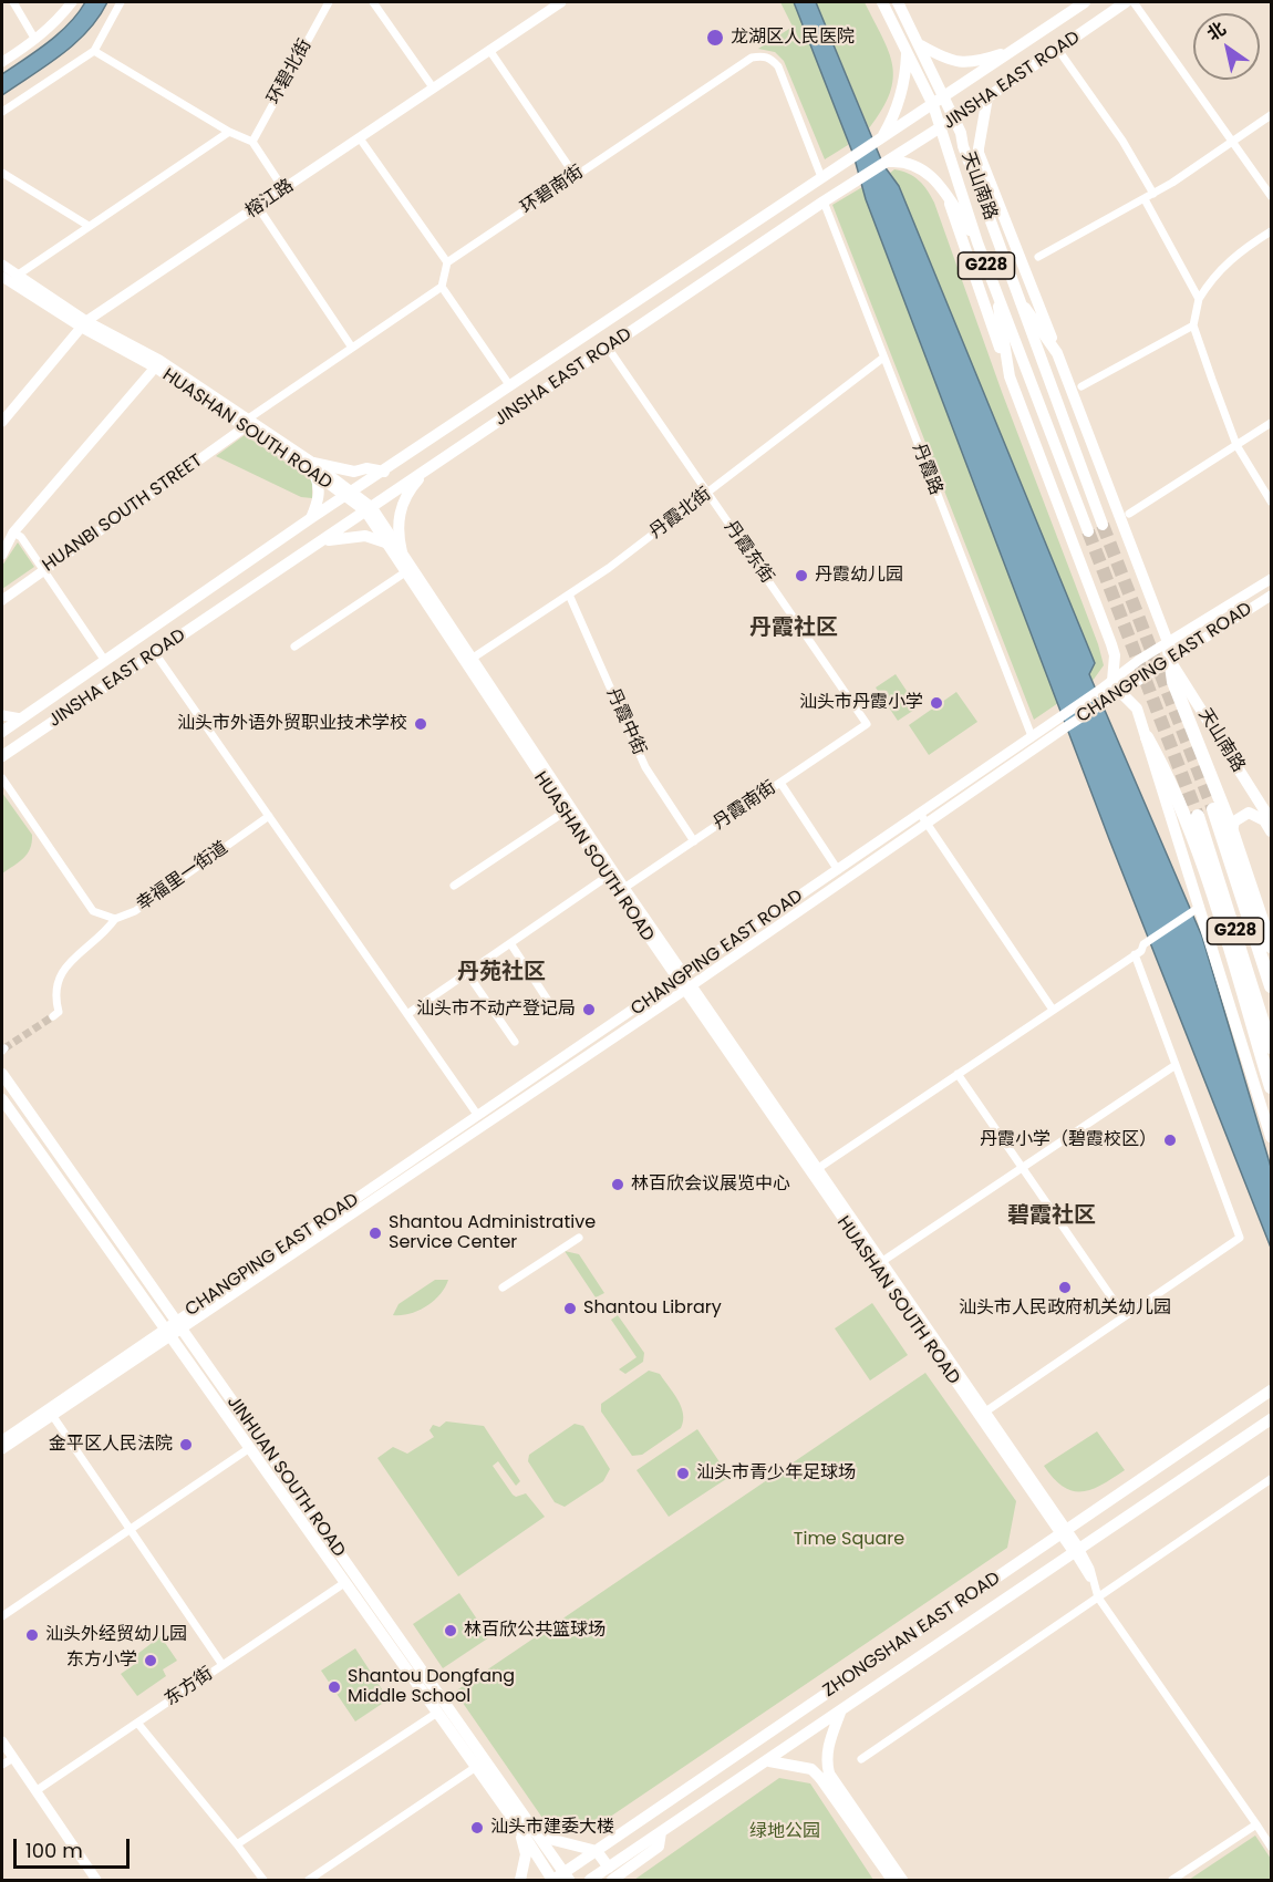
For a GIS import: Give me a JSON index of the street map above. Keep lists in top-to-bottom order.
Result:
{
  "streets": {
    "highway": ["G228"],
    "main road": [
      "JINSHA EAST ROAD",
      "天山南路",
      "JINHUAN SOUTH ROAD",
      "ZHONGSHAN EAST ROAD"
    ],
    "street": [
      "环碧北街",
      "环碧南街",
      "榕江路",
      "HUASHAN SOUTH ROAD",
      "丹霞路",
      "HUANBI SOUTH STREET",
      "丹霞北街",
      "丹霞东街",
      "CHANGPING EAST ROAD",
      "丹霞中街",
      "丹霞南街",
      "幸福里一街道",
      "东方街"
    ]
  },
  "crossings": [
    ["JINSHA EAST ROAD", "天山南路"],
    ["JINSHA EAST ROAD", "环碧南街"],
    ["JINSHA EAST ROAD", "HUASHAN SOUTH ROAD"],
    ["JINSHA EAST ROAD", "丹霞路"],
    ["JINSHA EAST ROAD", "丹霞东街"],
    ["天山南路", "CHANGPING EAST ROAD"],
    ["榕江路", "HUASHAN SOUTH ROAD"],
    ["HUASHAN SOUTH ROAD", "HUANBI SOUTH STREET"],
    ["HUASHAN SOUTH ROAD", "丹霞北街"],
    ["HUASHAN SOUTH ROAD", "CHANGPING EAST ROAD"],
    ["HUASHAN SOUTH ROAD", "丹霞南街"],
    ["HUASHAN SOUTH ROAD", "ZHONGSHAN EAST ROAD"],
    ["丹霞路", "丹霞北街"],
    ["丹霞路", "CHANGPING EAST ROAD"],
    ["丹霞北街", "丹霞东街"],
    ["丹霞北街", "丹霞中街"],
    ["丹霞东街", "丹霞南街"],
    ["CHANGPING EAST ROAD", "JINHUAN SOUTH ROAD"],
    ["丹霞中街", "丹霞南街"],
    ["JINHUAN SOUTH ROAD", "ZHONGSHAN EAST ROAD"],
    ["JINHUAN SOUTH ROAD", "东方街"]
  ],
  "districts": ["丹霞社区", "丹苑社区", "碧霞社区"],
  "parks": ["Time Square", "绿地公园"],
  "places": [
    "龙湖区人民医院",
    "丹霞幼儿园",
    "汕头市丹霞小学",
    "汕头市外语外贸职业技术学校",
    "汕头市不动产登记局",
    "丹霞小学（碧霞校区）",
    "林百欣会议展览中心",
    "Shantou Administrative Service Center",
    "汕头市人民政府机关幼儿园",
    "Shantou Library",
    "金平区人民法院",
    "汕头市青少年足球场",
    "林百欣公共篮球场",
    "汕头外经贸幼儿园",
    "东方小学",
    "Shantou Dongfang Middle School",
    "汕头市建委大楼"
  ],
  "scale_bar": "100 m",
  "north": "top left"
}
